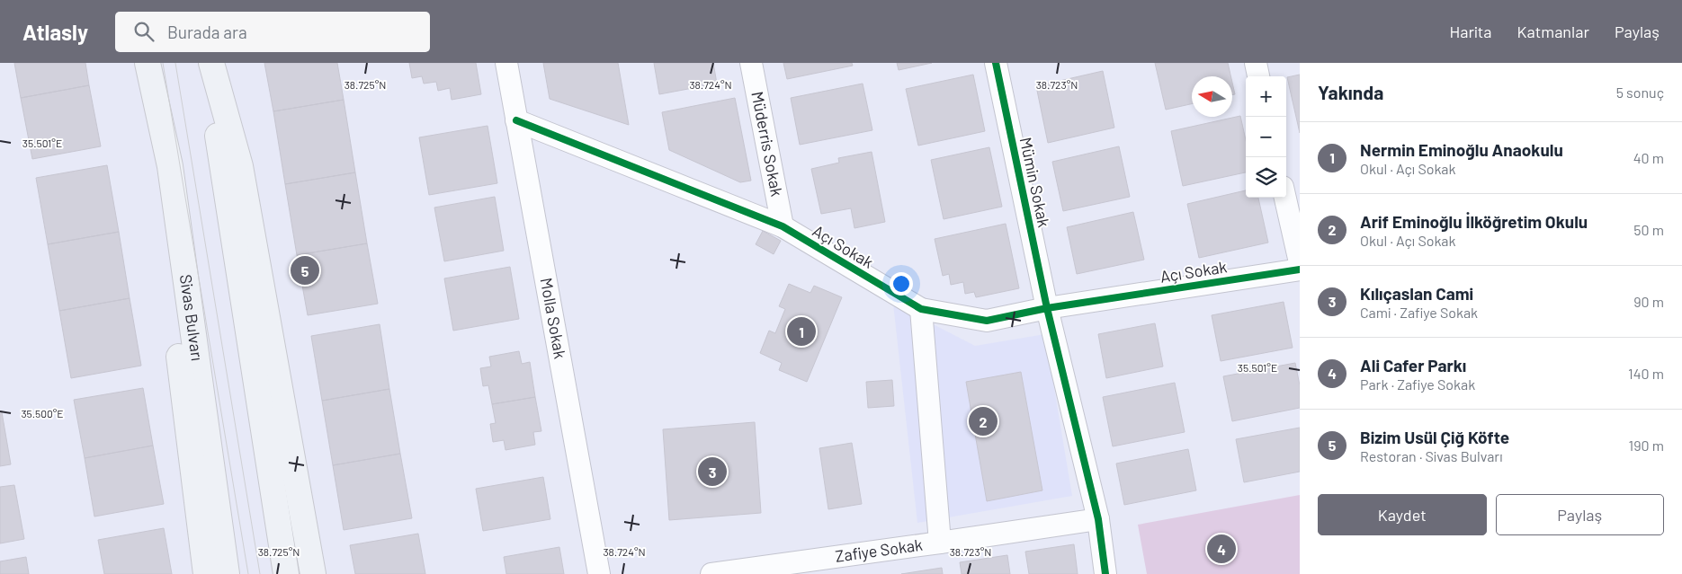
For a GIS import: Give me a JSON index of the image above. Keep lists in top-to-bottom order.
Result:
{
  "streets": {
    "highway": ["Sivas Bulvarı"],
    "street": [
      "Müderris Sokak",
      "Mümin Sokak",
      "Açı Sokak",
      "Molla Sokak",
      "Zafiye Sokak"
    ]
  },
  "crossings": [
    ["Müderris Sokak", "Açı Sokak"],
    ["Mümin Sokak", "Açı Sokak"],
    ["Mümin Sokak", "Zafiye Sokak"],
    ["Açı Sokak", "Molla Sokak"]
  ],
  "north": "left",
  "page": {
    "header": "Atlasly",
    "search": "Burada ara",
    "nav": ["Harita", "Katmanlar", "Paylaş"],
    "heading": ["Yakında", "5 sonuç"],
    "map_buttons": ["+", "−"],
    "list": [
      {
        "mark": "1",
        "name": "Nermin Eminoğlu Anaokulu",
        "note": "Okul · Açı Sokak",
        "value": "40 m"
      },
      {
        "mark": "2",
        "name": "Arif Eminoğlu İlköğretim Okulu",
        "note": "Okul · Açı Sokak",
        "value": "50 m"
      },
      {
        "mark": "3",
        "name": "Kılıçaslan Cami",
        "note": "Cami · Zafiye Sokak",
        "value": "90 m"
      },
      {
        "mark": "4",
        "name": "Ali Cafer Parkı",
        "note": "Park · Zafiye Sokak",
        "value": "140 m"
      },
      {
        "mark": "5",
        "name": "Bizim Usül Çiğ Köfte",
        "note": "Restoran · Sivas Bulvarı",
        "value": "190 m"
      }
    ],
    "pins": [
      "5",
      "1",
      "2",
      "3",
      "4"
    ],
    "buttons": ["Kaydet", "Paylaş"]
  },
  "coordinates": [
    "38.725°N",
    "38.724°N",
    "38.723°N",
    "35.501°E",
    "35.500°E"
  ]
}
